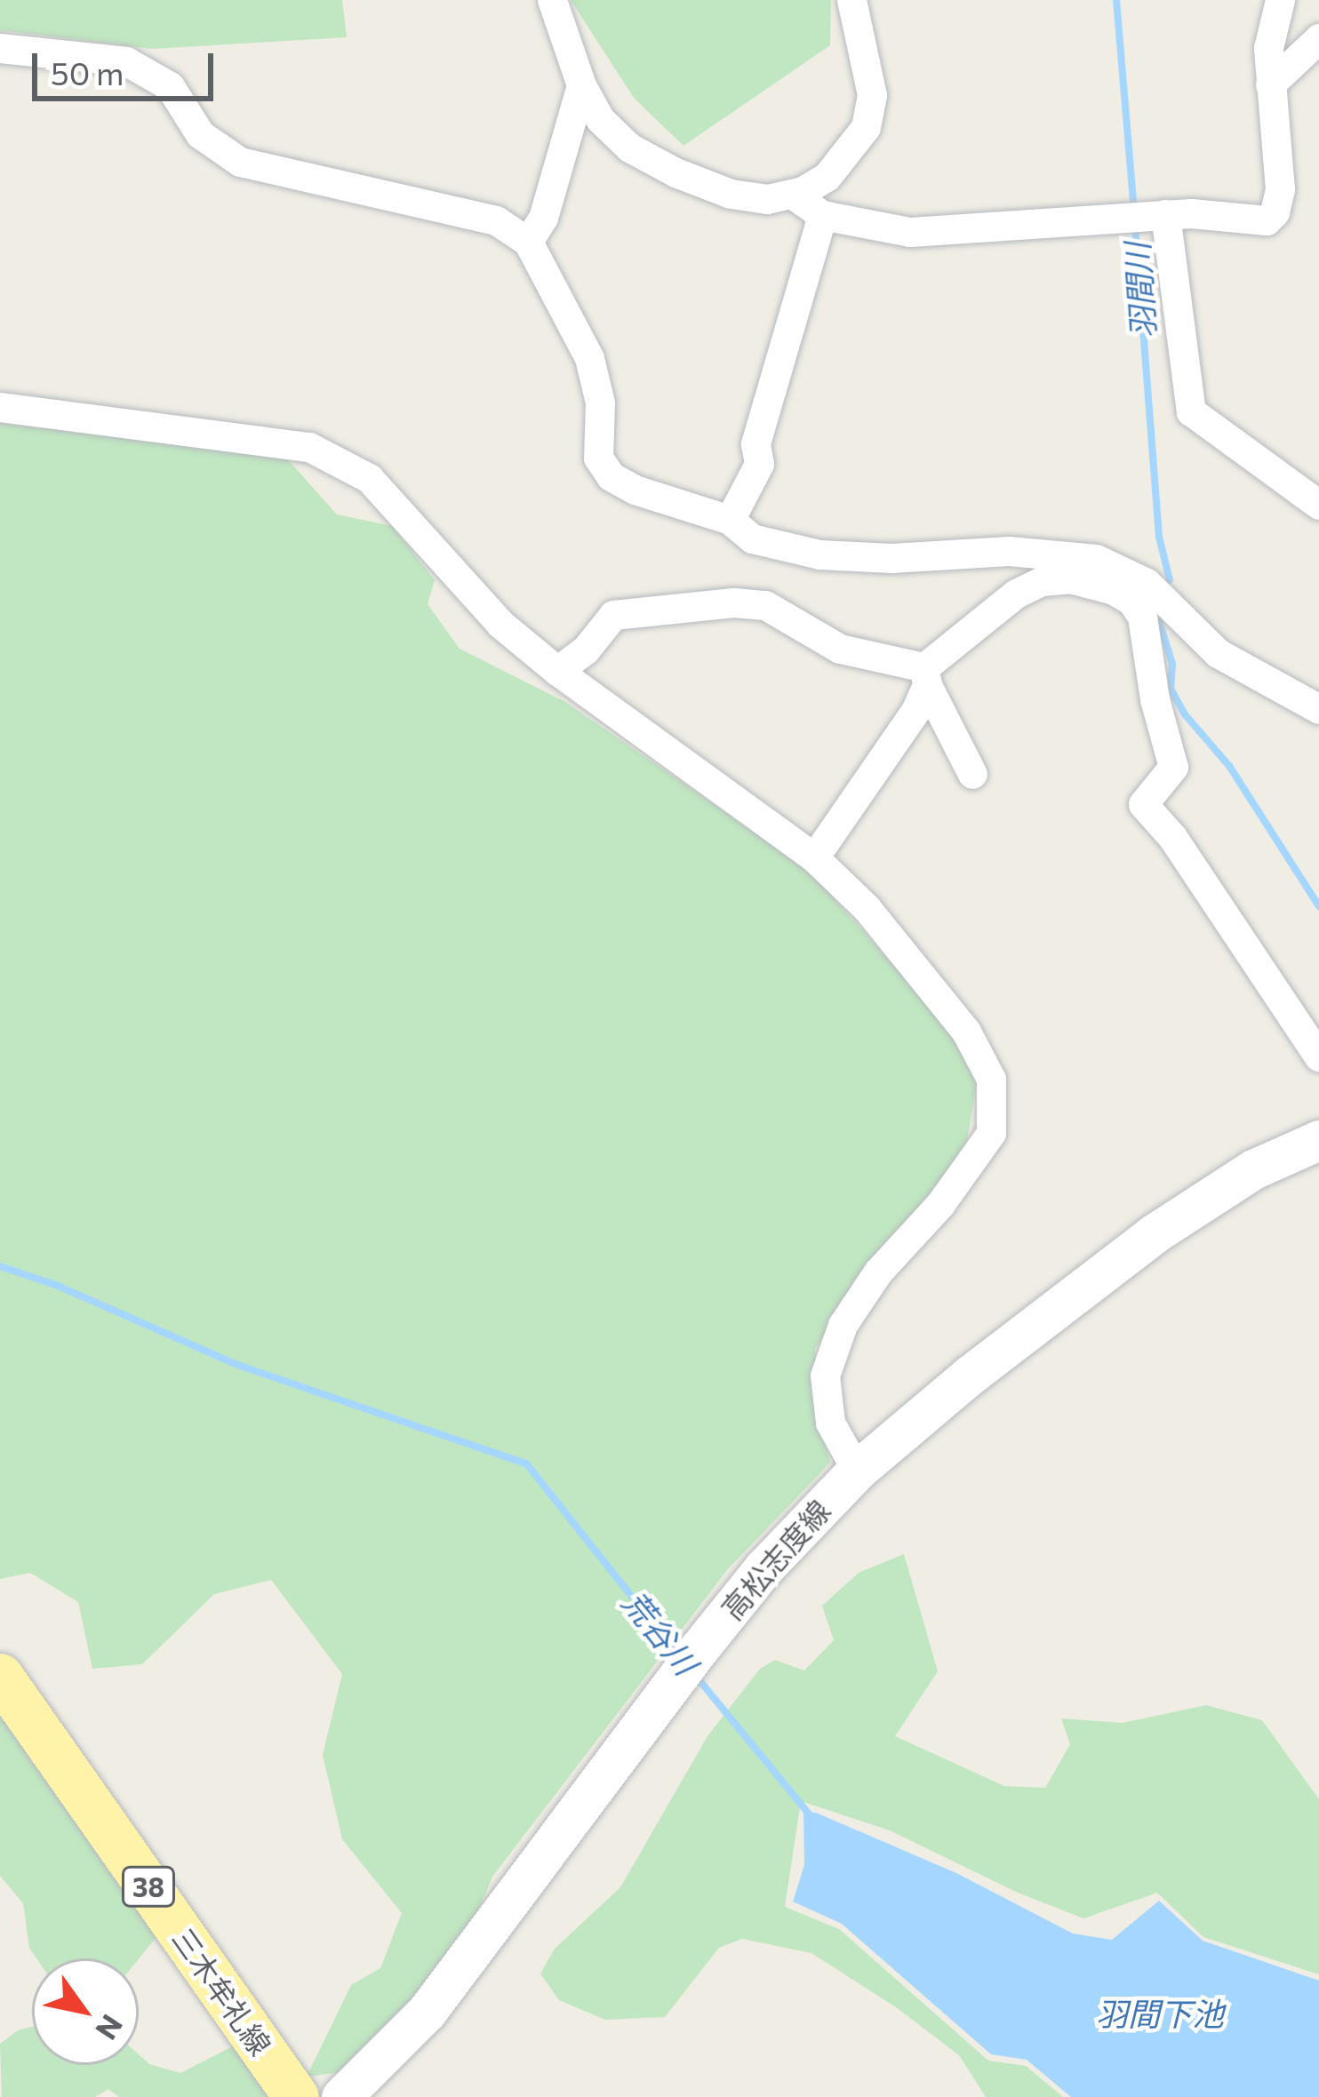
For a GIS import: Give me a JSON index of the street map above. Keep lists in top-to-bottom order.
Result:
{
  "streets": {
    "main road": ["高松志度線", "38", "三木牟礼線"]
  },
  "water": ["羽間川", "荒谷川", "羽間下池"],
  "scale_bar": "50 m",
  "north": "bottom right"
}
